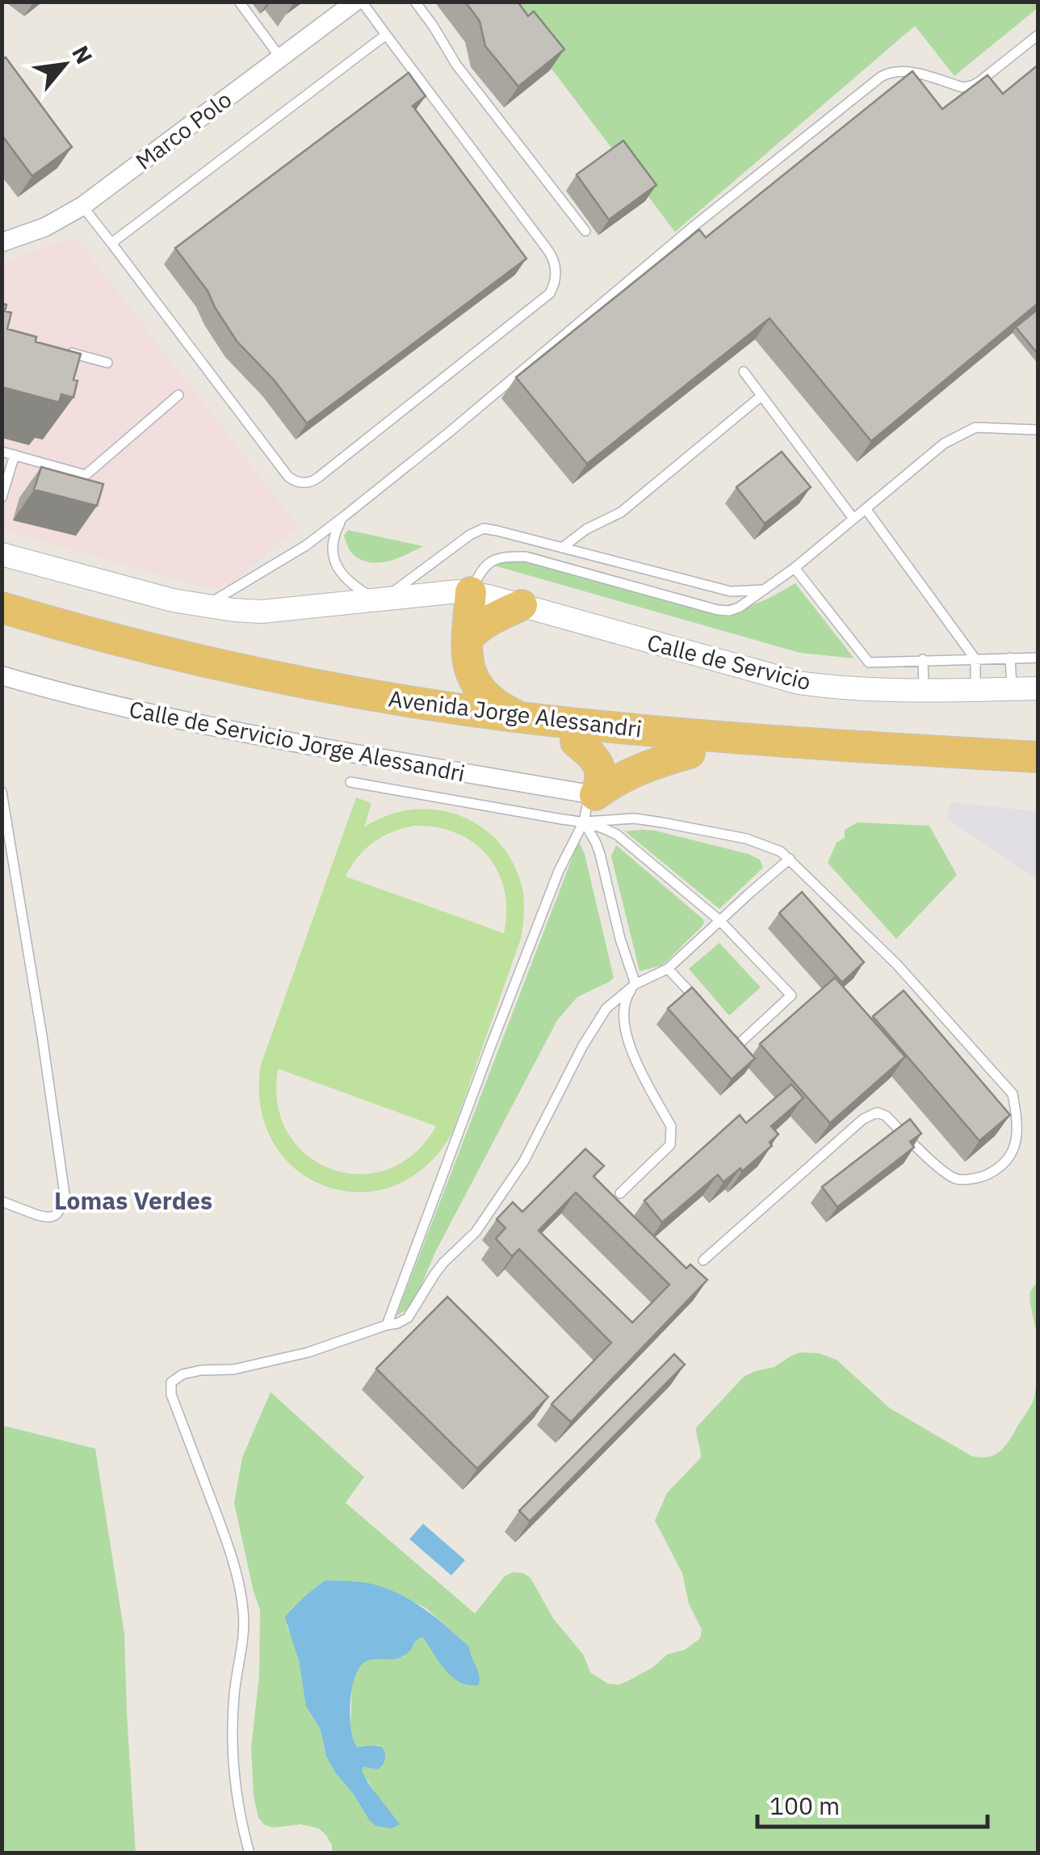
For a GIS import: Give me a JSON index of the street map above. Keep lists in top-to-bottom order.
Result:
{
  "streets": {
    "highway": ["Avenida Jorge Alessandri"],
    "street": ["Marco Polo", "Calle de Servicio", "Calle de Servicio Jorge Alessandri"]
  },
  "districts": ["Lomas Verdes"],
  "scale_bar": "100 m",
  "north": "top right"
}
